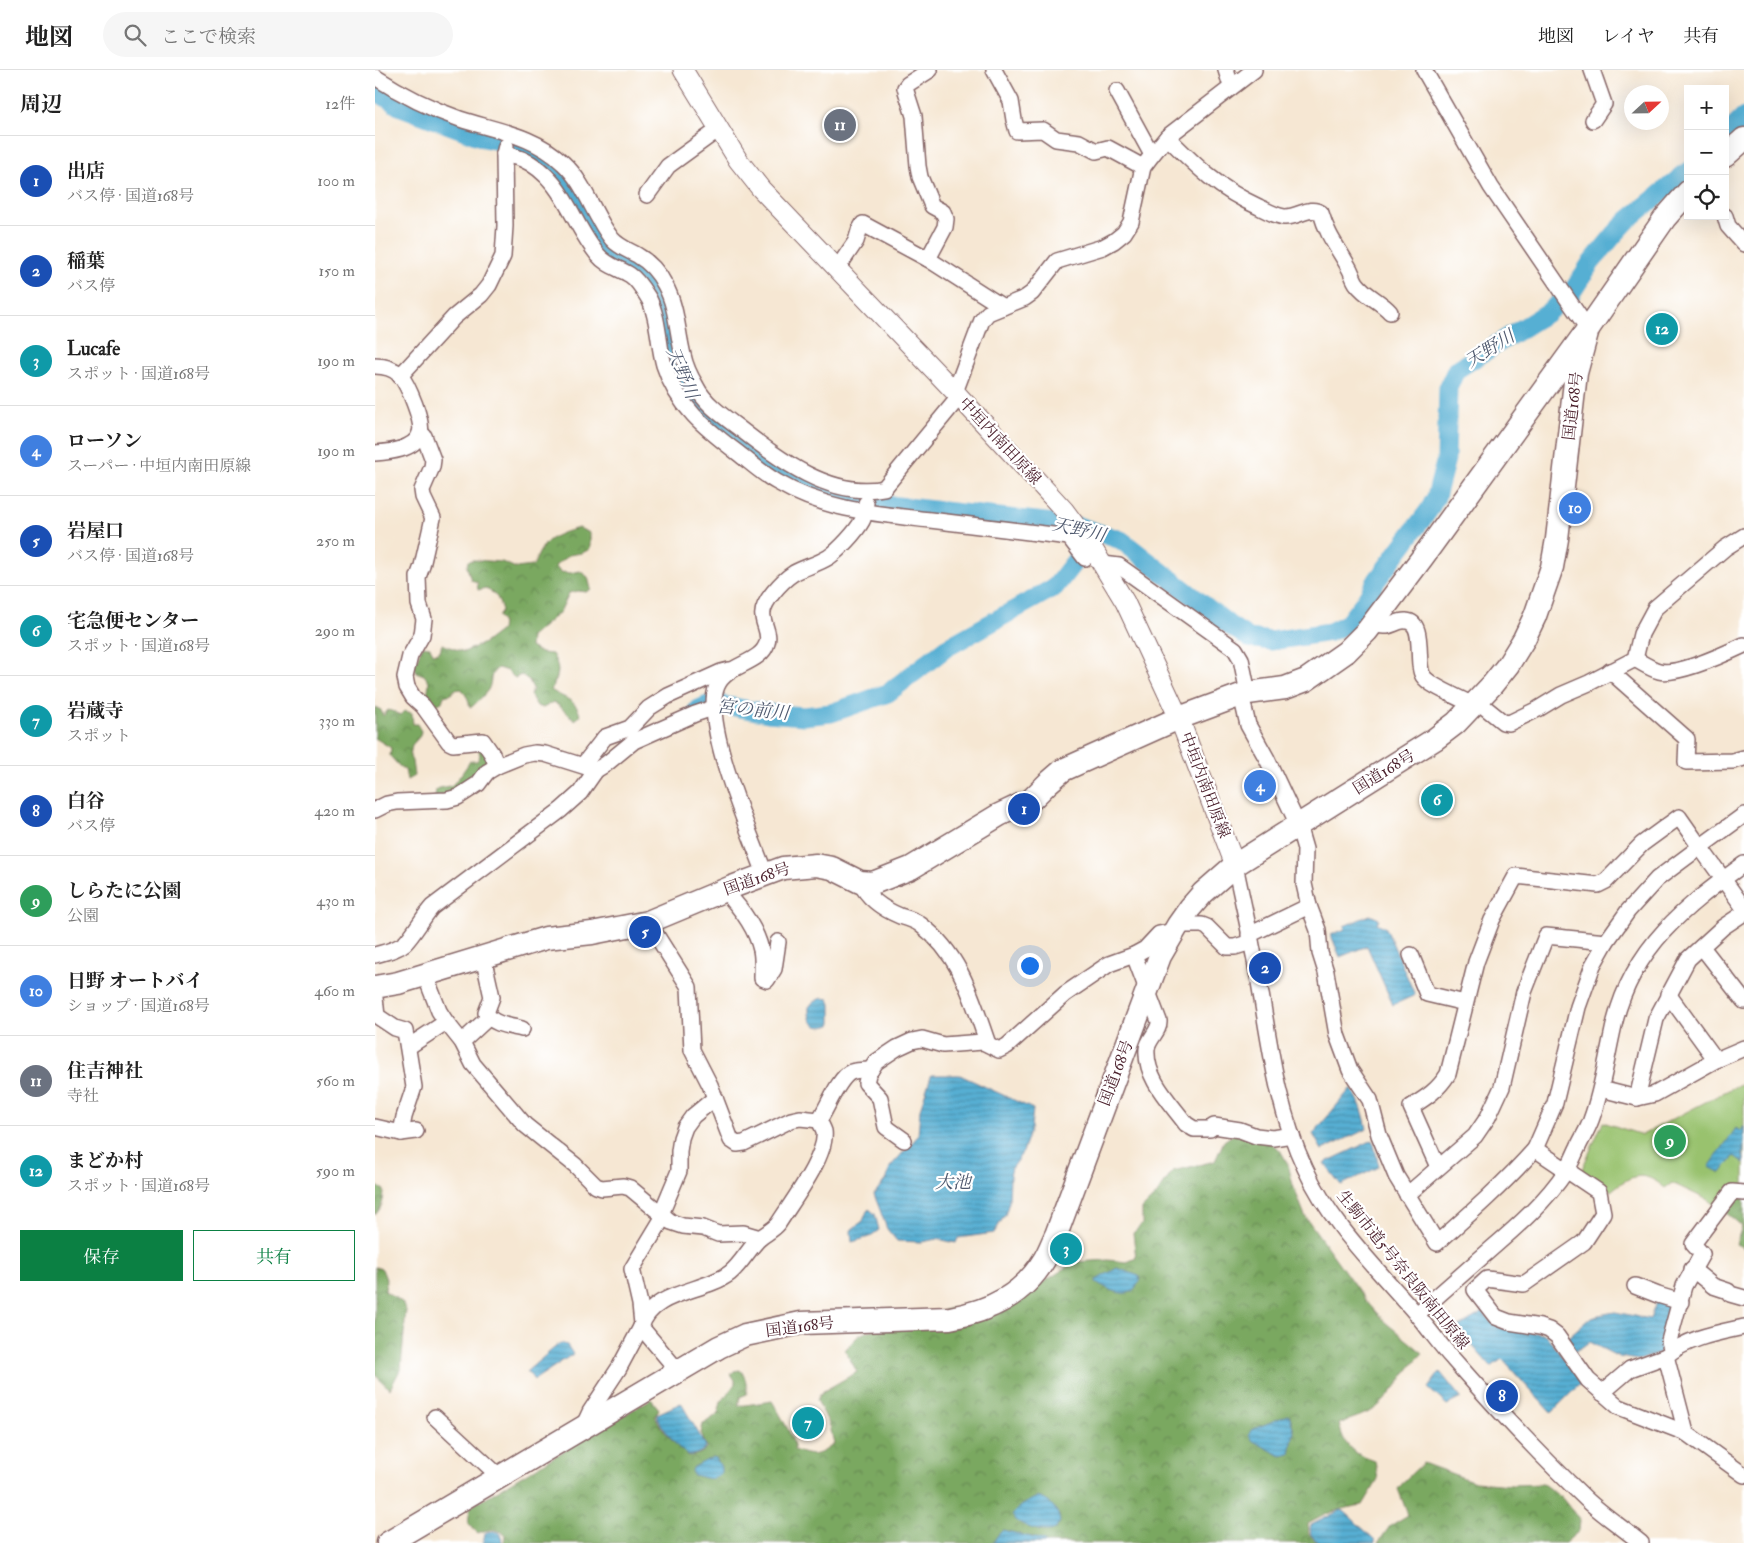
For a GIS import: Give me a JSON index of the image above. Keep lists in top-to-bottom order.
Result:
{
  "streets": {
    "highway": ["国道168号"],
    "main road": ["中垣内南田原線"],
    "street": ["生駒市道5号奈良阪南田原線"]
  },
  "crossings": [
    ["国道168号", "中垣内南田原線"],
    ["国道168号", "生駒市道5号奈良阪南田原線"],
    ["中垣内南田原線", "生駒市道5号奈良阪南田原線"]
  ],
  "water": ["天野川", "宮の前川", "大池"],
  "north": "right",
  "page": {
    "header": "地図",
    "search": "ここで検索",
    "nav": ["地図", "レイヤ", "共有"],
    "heading": ["周辺", "12件"],
    "map_buttons": ["+", "−"],
    "pins": [
      "11",
      "12",
      "10",
      "4",
      "6",
      "1",
      "5",
      "2",
      "9",
      "3",
      "8",
      "7"
    ],
    "list": [
      {
        "mark": "1",
        "name": "出店",
        "note": "バス停 · 国道168号",
        "value": "100 m"
      },
      {
        "mark": "2",
        "name": "稲葉",
        "note": "バス停",
        "value": "150 m"
      },
      {
        "mark": "3",
        "name": "Lucafe",
        "note": "スポット · 国道168号",
        "value": "190 m"
      },
      {
        "mark": "4",
        "name": "ローソン",
        "note": "スーパー · 中垣内南田原線",
        "value": "190 m"
      },
      {
        "mark": "5",
        "name": "岩屋口",
        "note": "バス停 · 国道168号",
        "value": "250 m"
      },
      {
        "mark": "6",
        "name": "宅急便センター",
        "note": "スポット · 国道168号",
        "value": "290 m"
      },
      {
        "mark": "7",
        "name": "岩蔵寺",
        "note": "スポット",
        "value": "330 m"
      },
      {
        "mark": "8",
        "name": "白谷",
        "note": "バス停",
        "value": "420 m"
      },
      {
        "mark": "9",
        "name": "しらたに公園",
        "note": "公園",
        "value": "430 m"
      },
      {
        "mark": "10",
        "name": "日野 オートバイ",
        "note": "ショップ · 国道168号",
        "value": "460 m"
      },
      {
        "mark": "11",
        "name": "住吉神社",
        "note": "寺社",
        "value": "560 m"
      },
      {
        "mark": "12",
        "name": "まどか村",
        "note": "スポット · 国道168号",
        "value": "590 m"
      }
    ],
    "buttons": ["保存", "共有"]
  }
}
